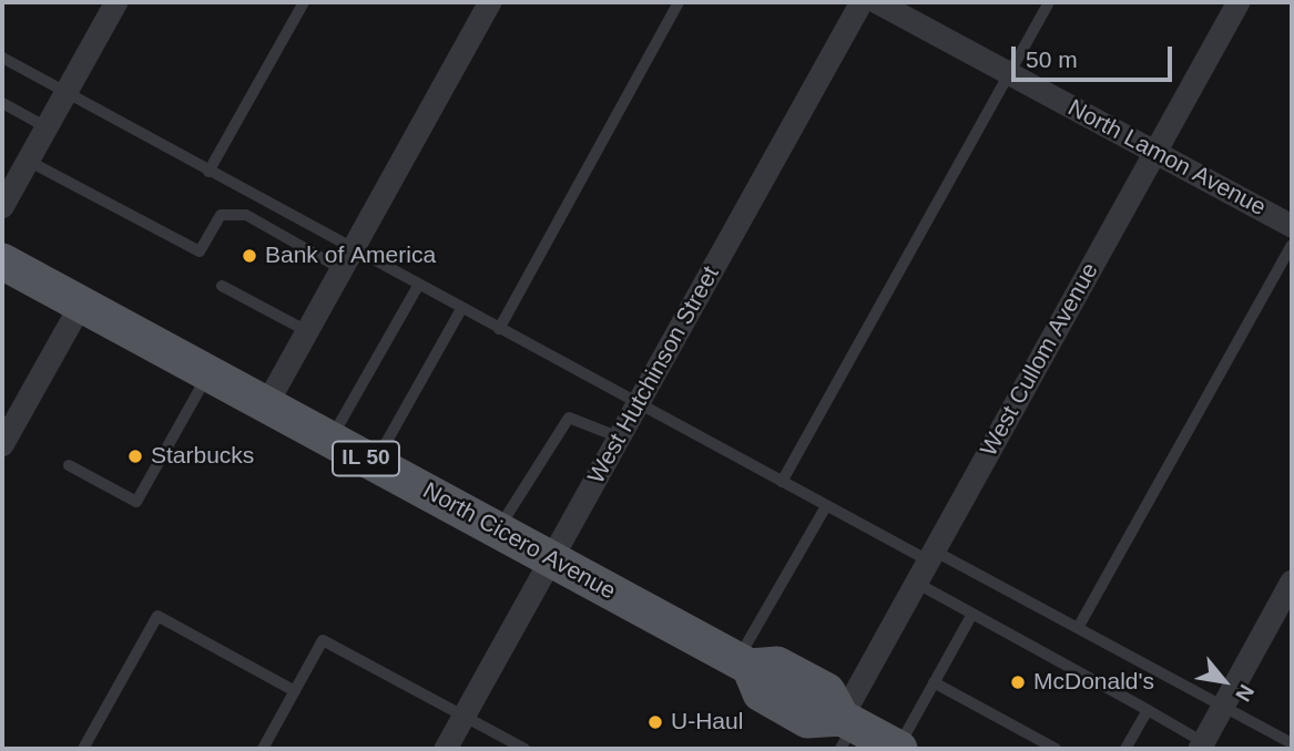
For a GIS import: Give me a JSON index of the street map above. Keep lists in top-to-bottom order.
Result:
{
  "streets": {
    "main road": ["IL 50", "North Cicero Avenue"],
    "street": ["North Lamon Avenue", "West Cullom Avenue", "West Hutchinson Street"]
  },
  "crossings": [
    ["North Lamon Avenue", "West Cullom Avenue"],
    ["West Cullom Avenue", "North Cicero Avenue"],
    ["West Hutchinson Street", "North Cicero Avenue"]
  ],
  "places": [
    "Bank of America",
    "Starbucks",
    "McDonald's",
    "U-Haul"
  ],
  "scale_bar": "50 m",
  "north": "bottom right"
}
